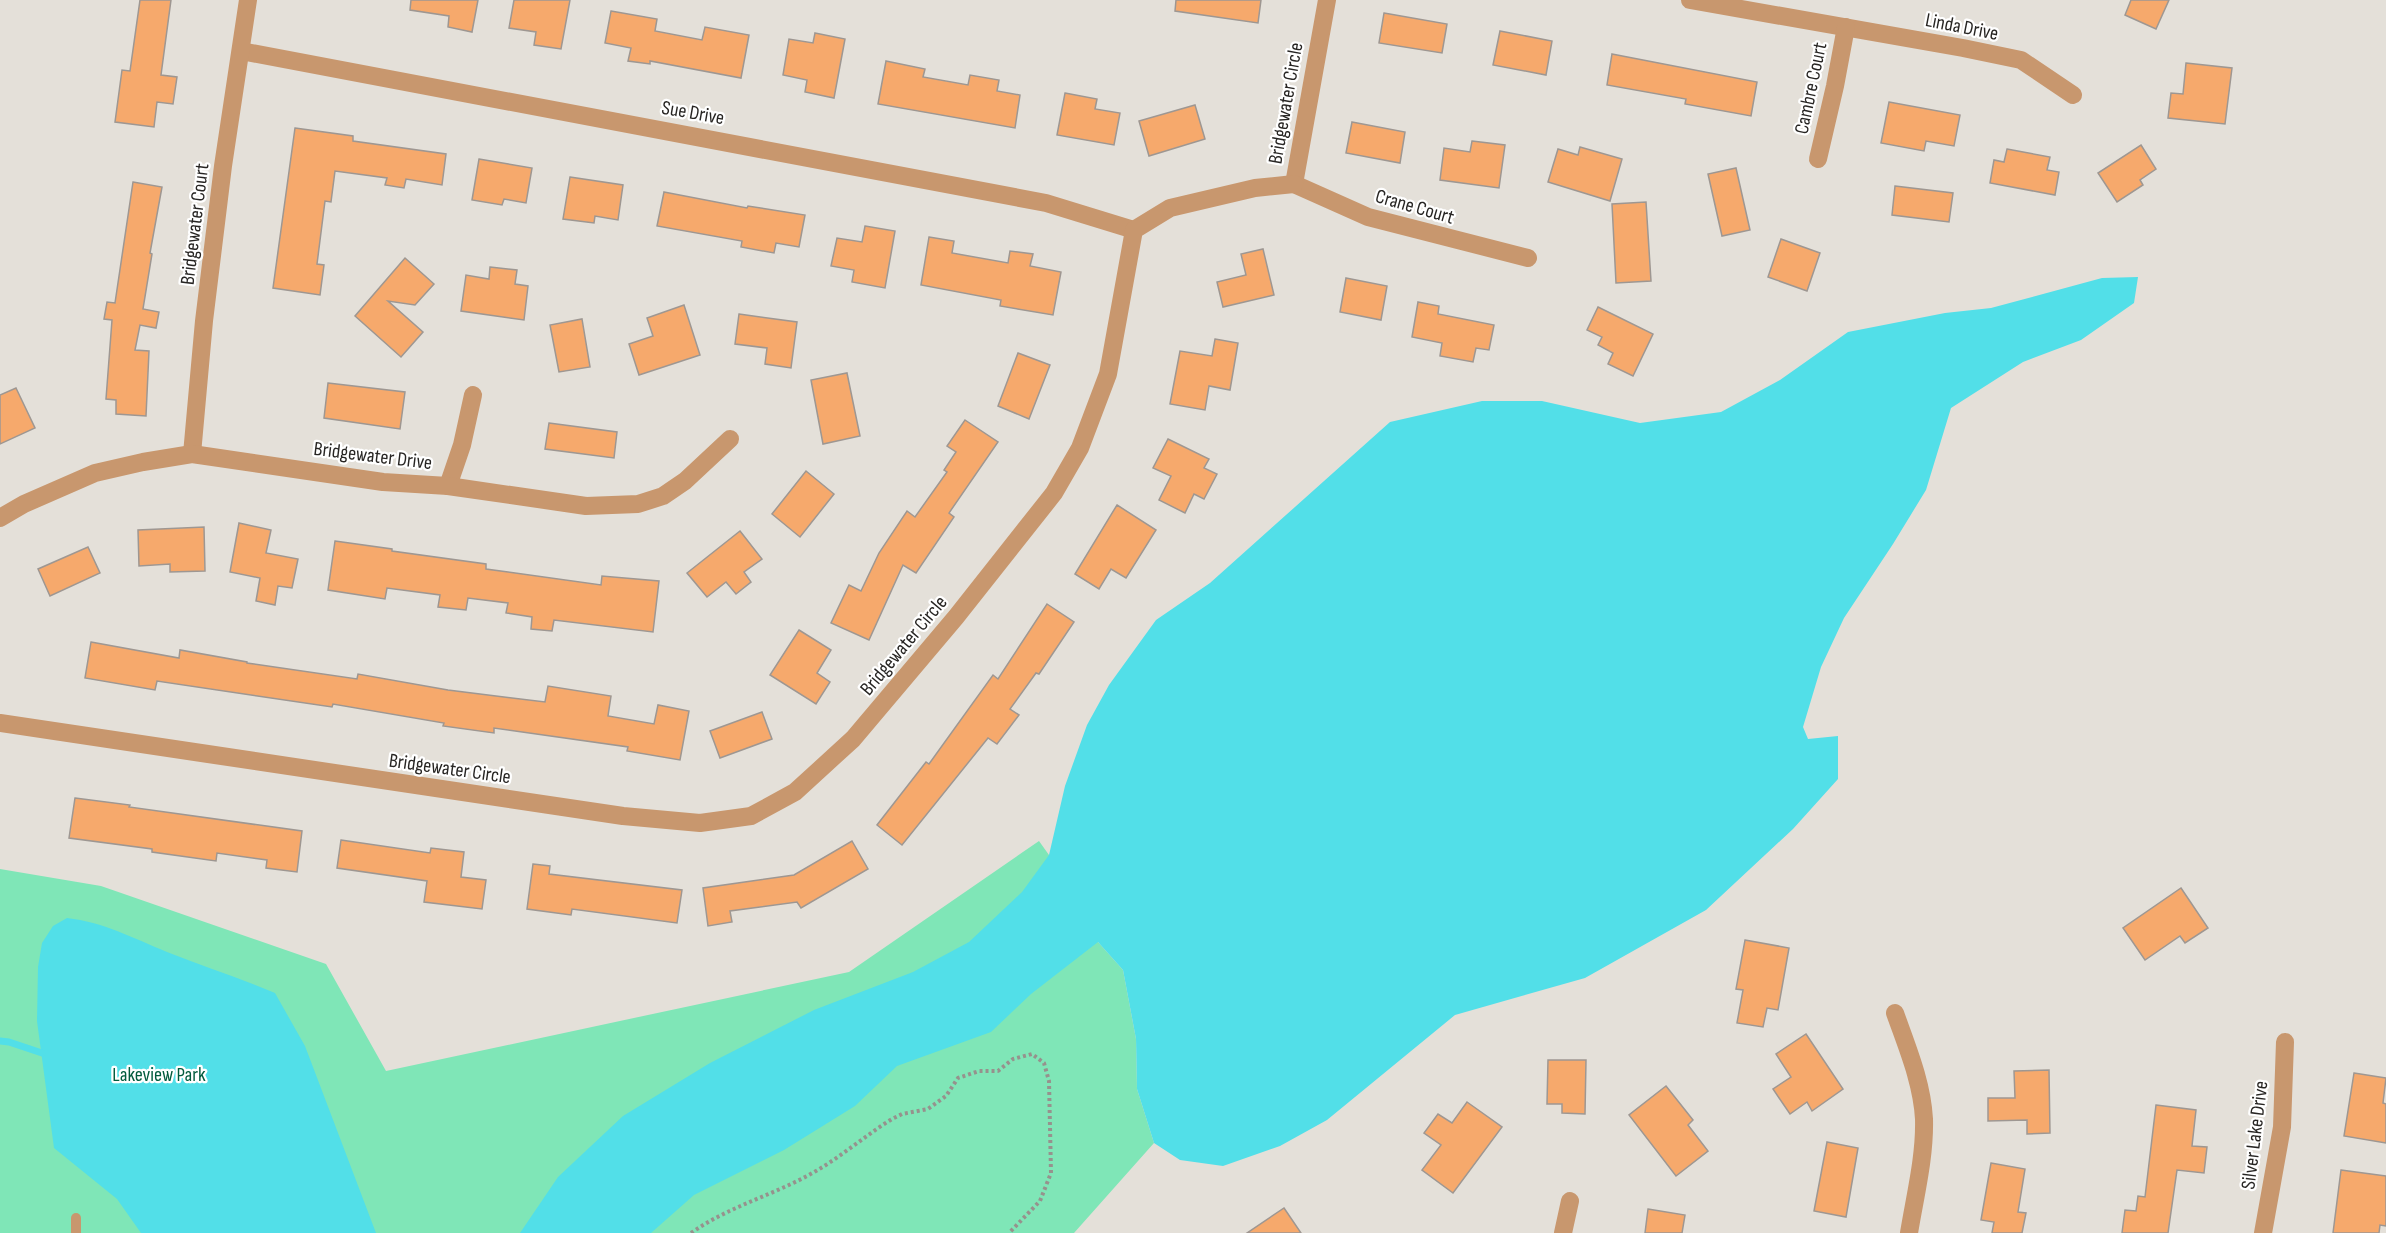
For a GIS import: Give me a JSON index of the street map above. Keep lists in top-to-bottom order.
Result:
{
  "streets": {
    "street": [
      "Linda Drive",
      "Cambre Court",
      "Bridgewater Circle",
      "Sue Drive",
      "Crane Court",
      "Bridgewater Court",
      "Bridgewater Drive",
      "Silver Lake Drive"
    ]
  },
  "crossings": [
    ["Linda Drive", "Cambre Court"],
    ["Bridgewater Circle", "Sue Drive"],
    ["Bridgewater Circle", "Crane Court"],
    ["Sue Drive", "Bridgewater Court"],
    ["Bridgewater Court", "Bridgewater Drive"]
  ],
  "parks": ["Lakeview Park"]
}
